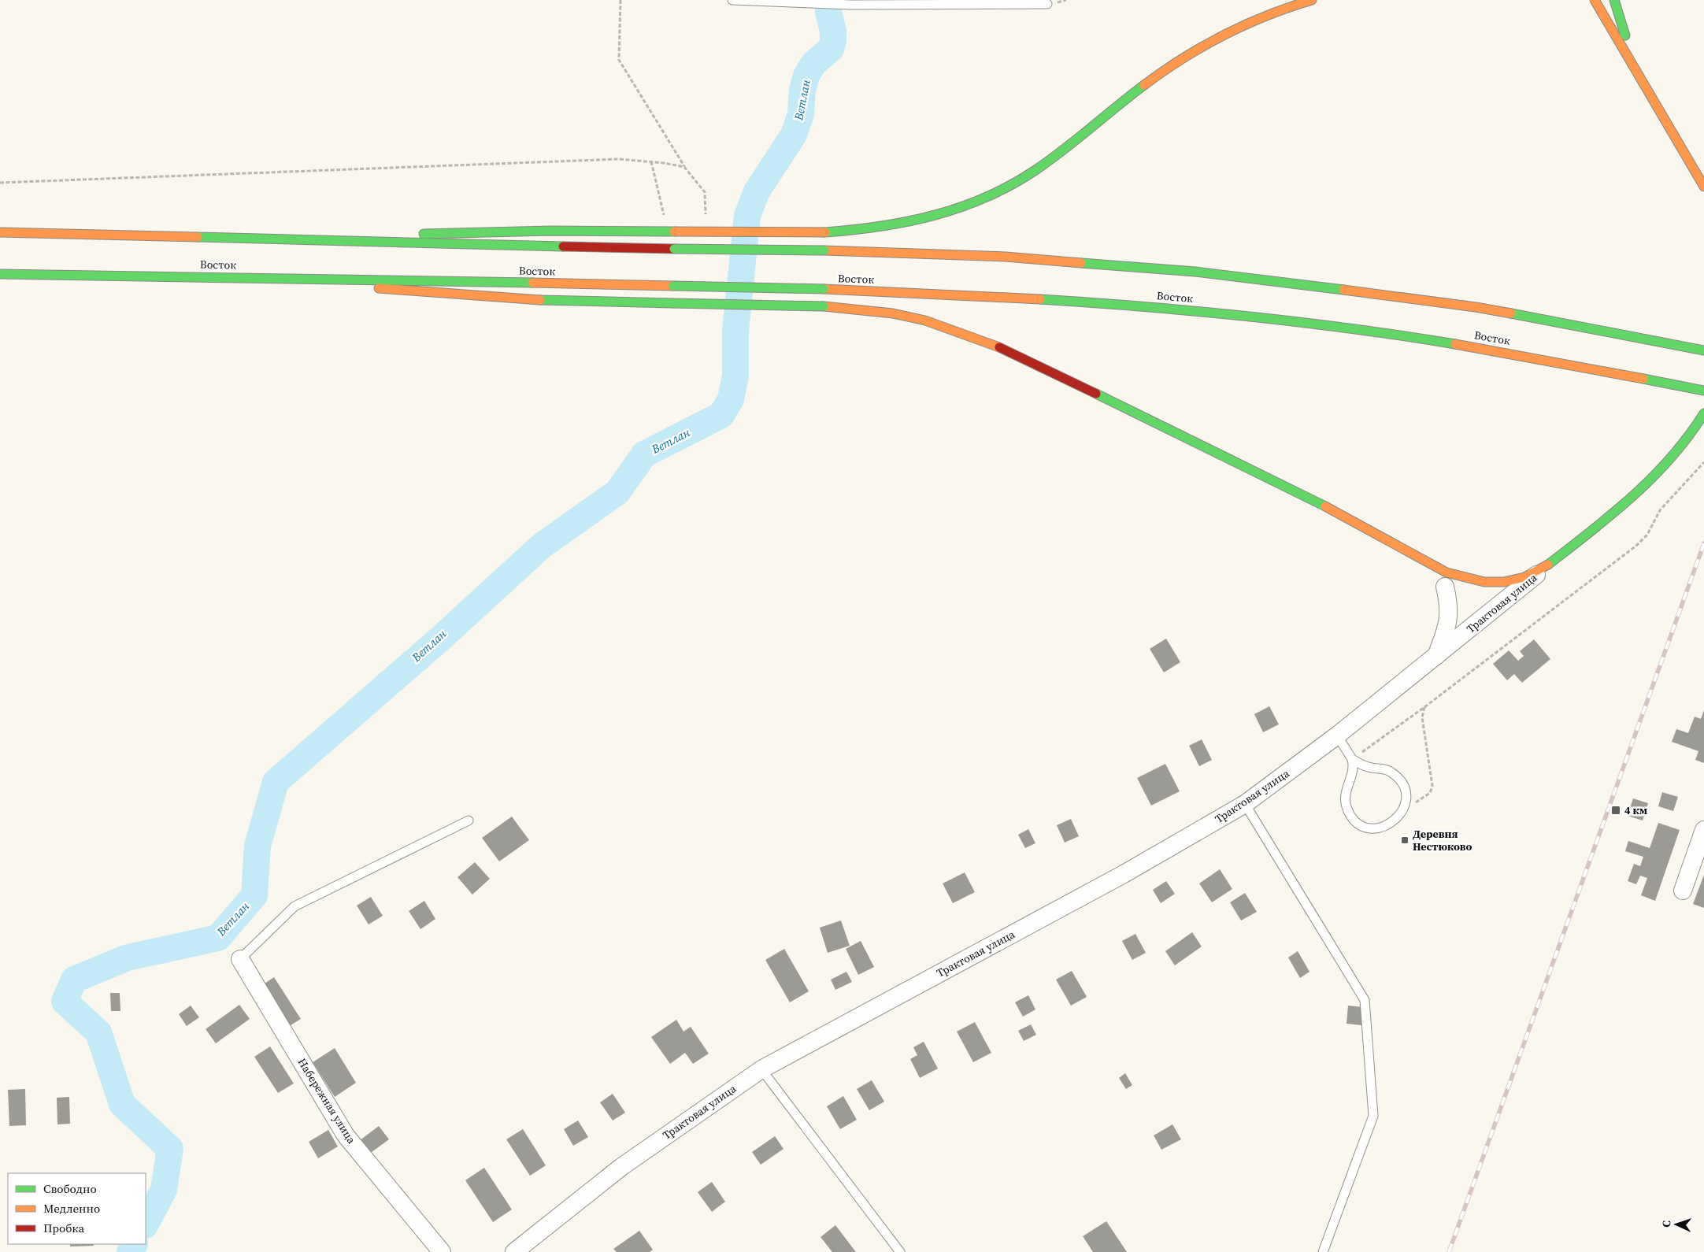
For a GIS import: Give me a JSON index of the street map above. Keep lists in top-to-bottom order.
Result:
{
  "streets": {
    "main road": ["Восток"],
    "street": ["Трактовая улица", "Набережная улица"]
  },
  "water": ["Ветлан"],
  "places": {
    "transit": ["4 км", "Деревня Нестюково"]
  },
  "legend": ["Свободно", "Медленно", "Пробка"],
  "north": "left"
}
